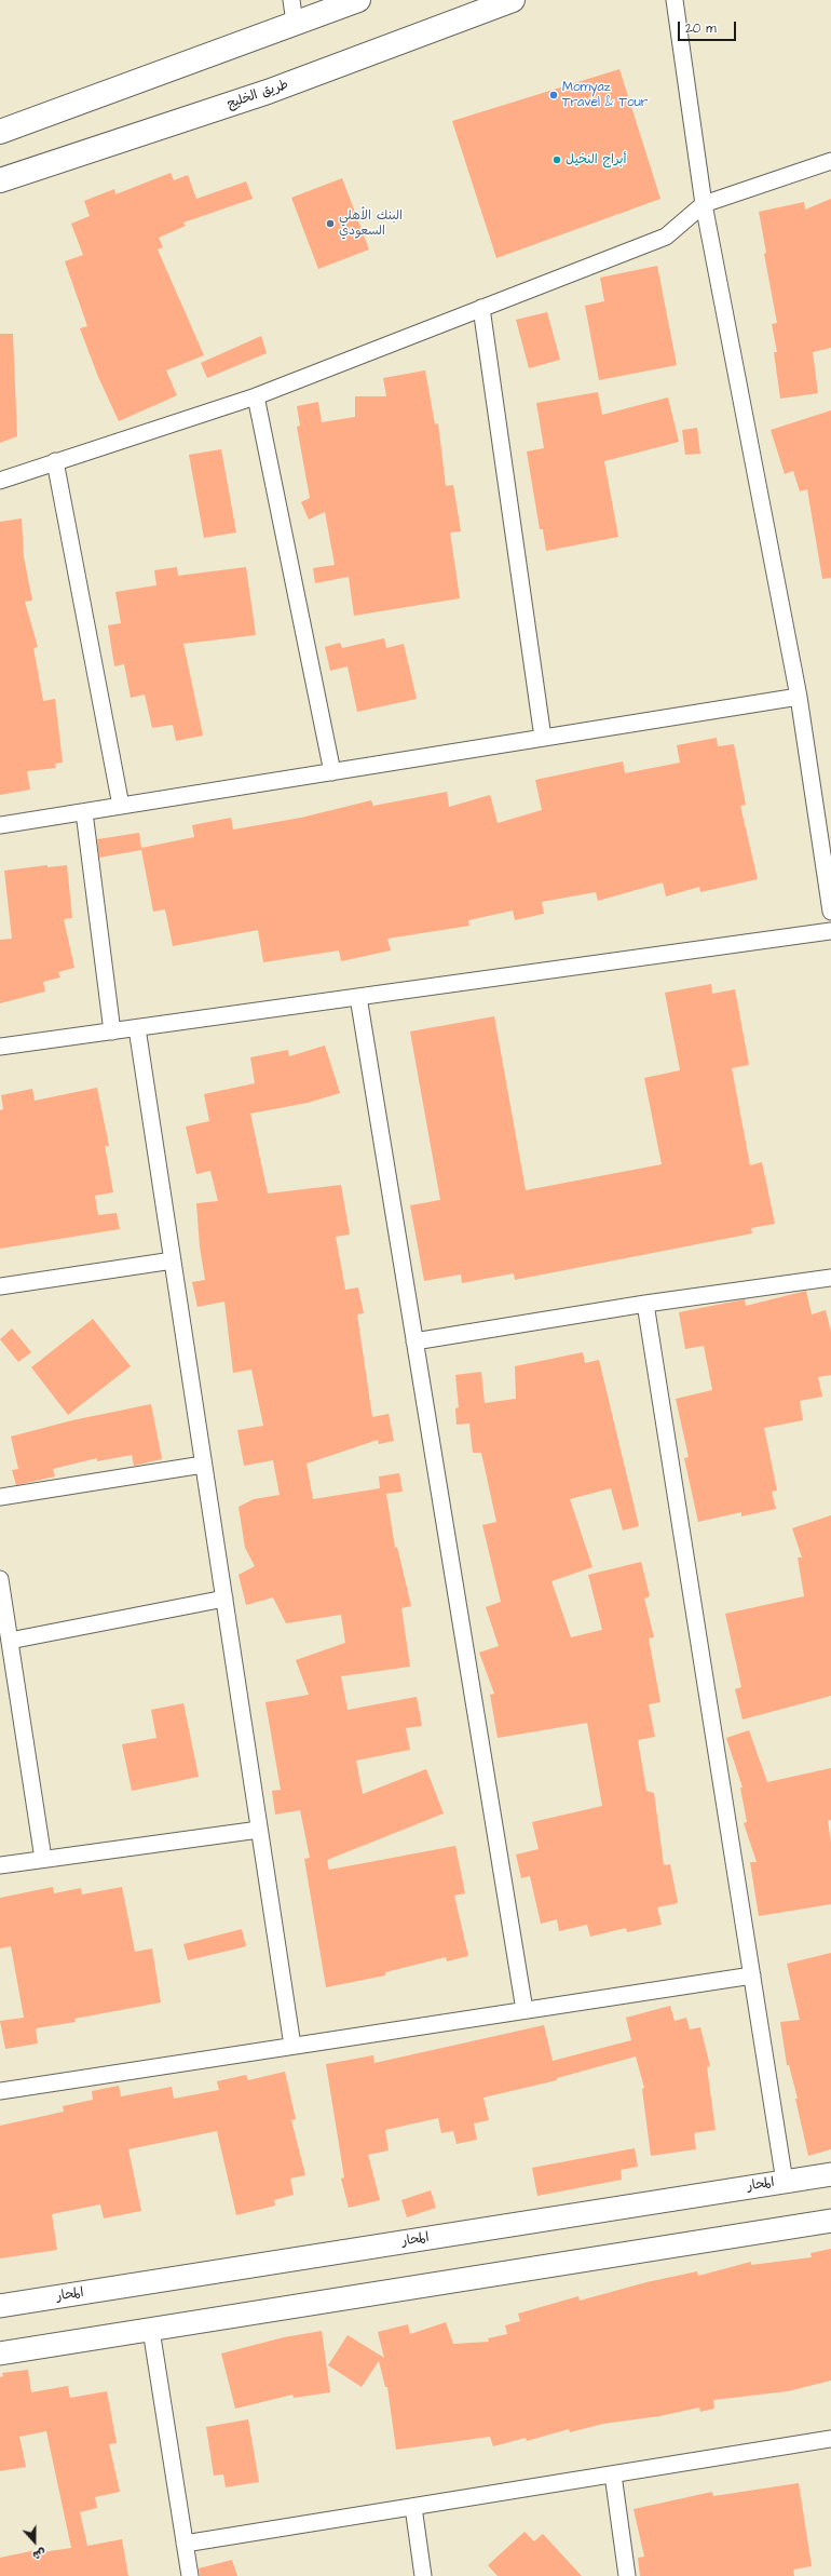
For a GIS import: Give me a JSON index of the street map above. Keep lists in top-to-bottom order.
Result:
{
  "streets": {
    "main road": ["طريق الخليج"],
    "street": ["المحار"]
  },
  "places": ["Momyaz Travel & Tour", "أبراج النخيل", "البنك الأهلي السعودي"],
  "scale_bar": "20 m",
  "north": "bottom"
}
